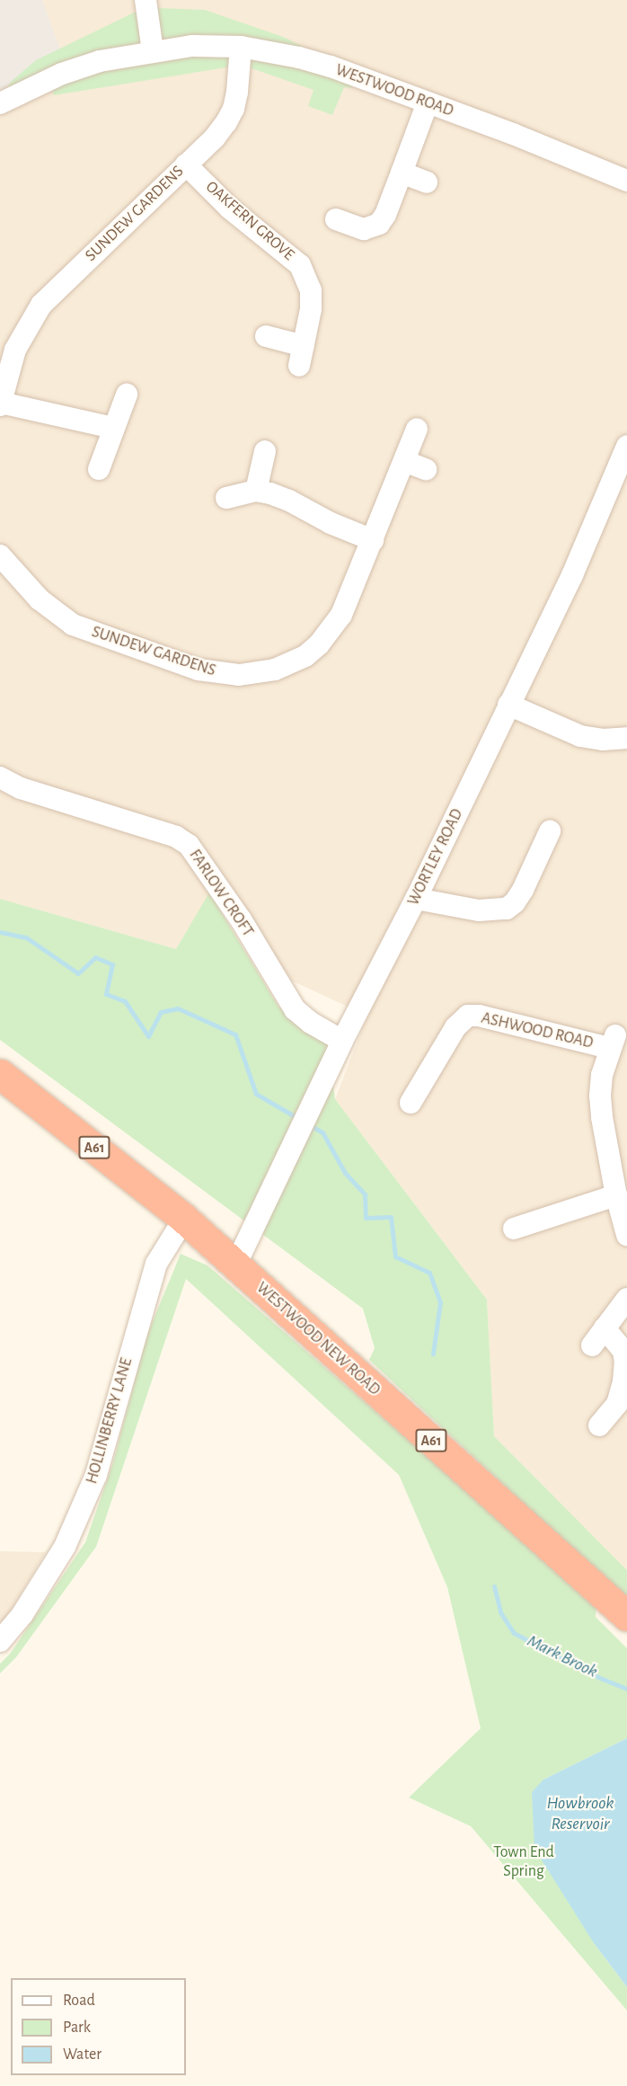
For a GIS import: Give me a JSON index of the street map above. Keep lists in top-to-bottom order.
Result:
{
  "streets": {
    "highway": ["A61", "WESTWOOD NEW ROAD"],
    "street": [
      "WESTWOOD ROAD",
      "SUNDEW GARDENS",
      "OAKFERN GROVE",
      "WORTLEY ROAD",
      "FARLOW CROFT",
      "ASHWOOD ROAD",
      "HOLLINBERRY LANE"
    ]
  },
  "crossings": [
    ["WESTWOOD ROAD", "SUNDEW GARDENS"],
    ["SUNDEW GARDENS", "OAKFERN GROVE"],
    ["WORTLEY ROAD", "FARLOW CROFT"],
    ["WORTLEY ROAD", "WESTWOOD NEW ROAD"],
    ["WESTWOOD NEW ROAD", "HOLLINBERRY LANE"]
  ],
  "water": ["Mark Brook", "Howbrook Reservoir"],
  "parks": ["Town End Spring"],
  "legend": ["Road", "Park", "Water"]
}
